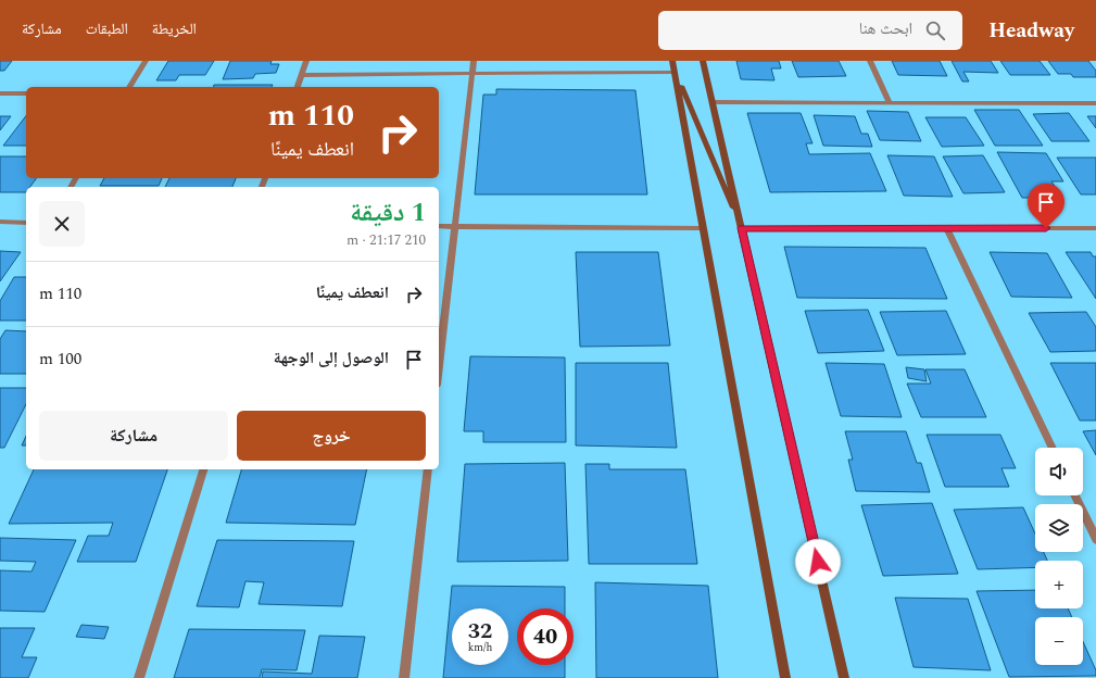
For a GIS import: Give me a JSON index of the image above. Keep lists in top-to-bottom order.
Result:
{
  "page": {
    "header": "Headway",
    "search": "ابحث هنا",
    "nav": ["الخريطة", "الطبقات", "مشاركة"],
    "turn": ["110 m", "انعطف يمينًا"],
    "heading": ["1 دقيقة", "210 m · 21:17"],
    "list": [
      {
        "name": "انعطف يمينًا",
        "value": "110 m"
      },
      {
        "name": "الوصول إلى الوجهة",
        "value": "100 m"
      }
    ],
    "buttons": ["خروج", "مشاركة"],
    "map_buttons": ["+", "−"],
    "speed": "32 km/h",
    "limit": "40"
  }
}
